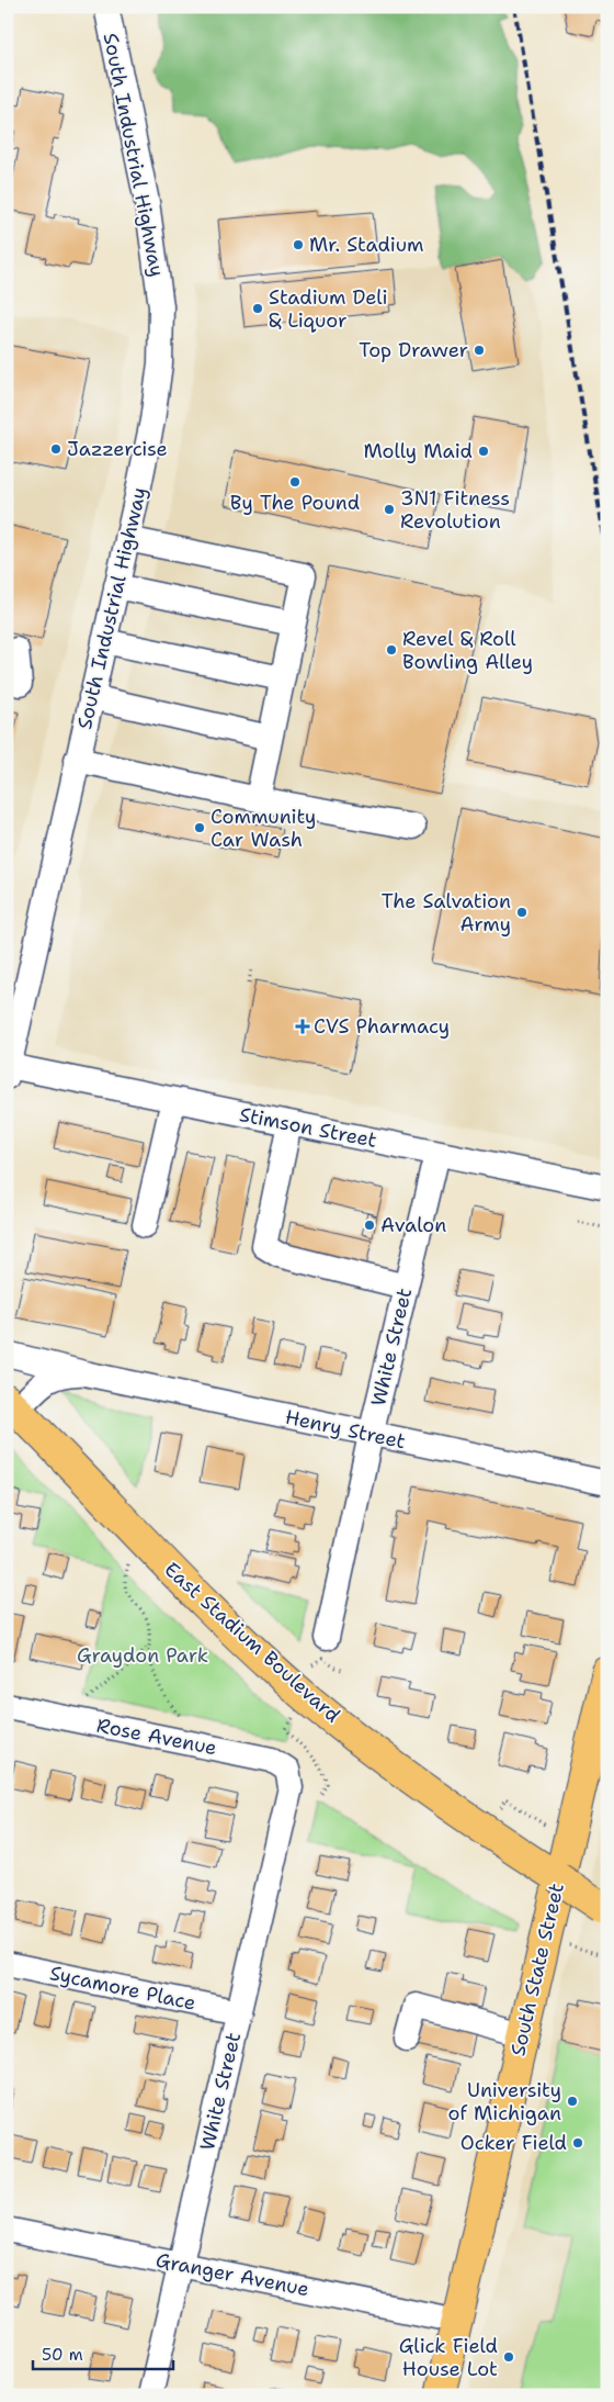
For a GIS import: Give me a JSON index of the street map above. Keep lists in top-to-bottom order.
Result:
{
  "streets": {
    "main road": ["East Stadium Boulevard", "South State Street"],
    "street": [
      "South Industrial Highway",
      "Stimson Street",
      "White Street",
      "Henry Street",
      "Rose Avenue",
      "Sycamore Place",
      "Granger Avenue"
    ]
  },
  "crossings": [
    ["South Industrial Highway", "Stimson Street"],
    ["Stimson Street", "White Street"],
    ["White Street", "Henry Street"],
    ["White Street", "Rose Avenue"],
    ["White Street", "Sycamore Place"],
    ["White Street", "Granger Avenue"],
    ["Henry Street", "East Stadium Boulevard"],
    ["South State Street", "Granger Avenue"]
  ],
  "parks": ["Graydon Park"],
  "places": {
    "other": [
      "Mr. Stadium",
      "Stadium Deli & Liquor",
      "Top Drawer",
      "Jazzercise",
      "Molly Maid",
      "By The Pound",
      "3N1 Fitness Revolution",
      "Revel & Roll Bowling Alley",
      "Community Car Wash",
      "The Salvation Army",
      "Avalon",
      "University of Michigan",
      "Ocker Field",
      "Glick Field House Lot"
    ],
    "health": ["CVS Pharmacy"]
  },
  "scale_bar": "50 m"
}
